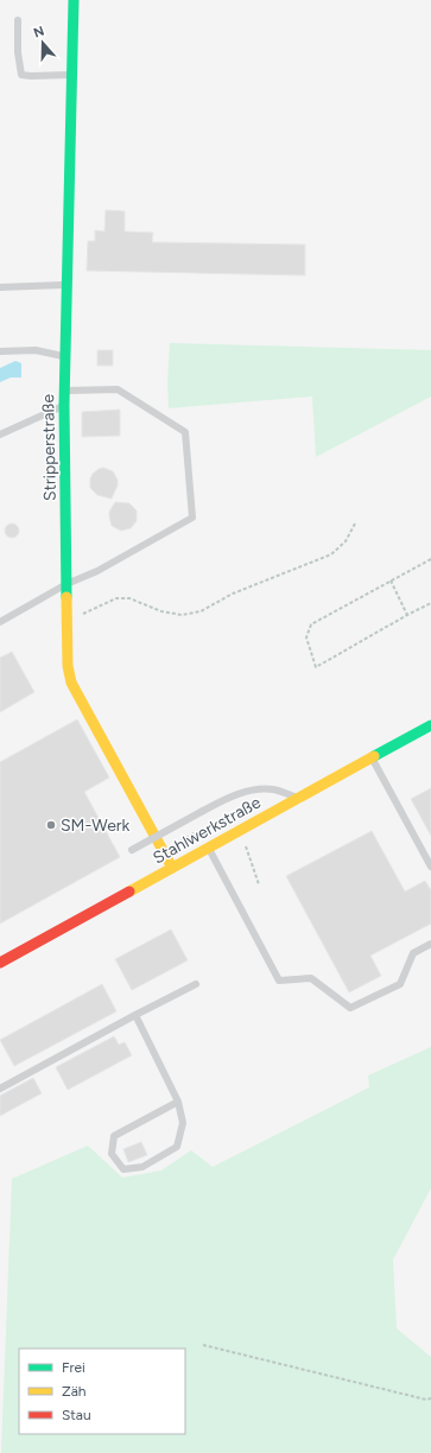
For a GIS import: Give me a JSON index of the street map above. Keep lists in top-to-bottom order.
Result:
{
  "streets": {
    "street": ["Stripperstraße", "Stahlwerkstraße"]
  },
  "crossings": [
    ["Stripperstraße", "Stahlwerkstraße"]
  ],
  "places": ["SM-Werk"],
  "legend": ["Frei", "Zäh", "Stau"],
  "north": "top"
}
